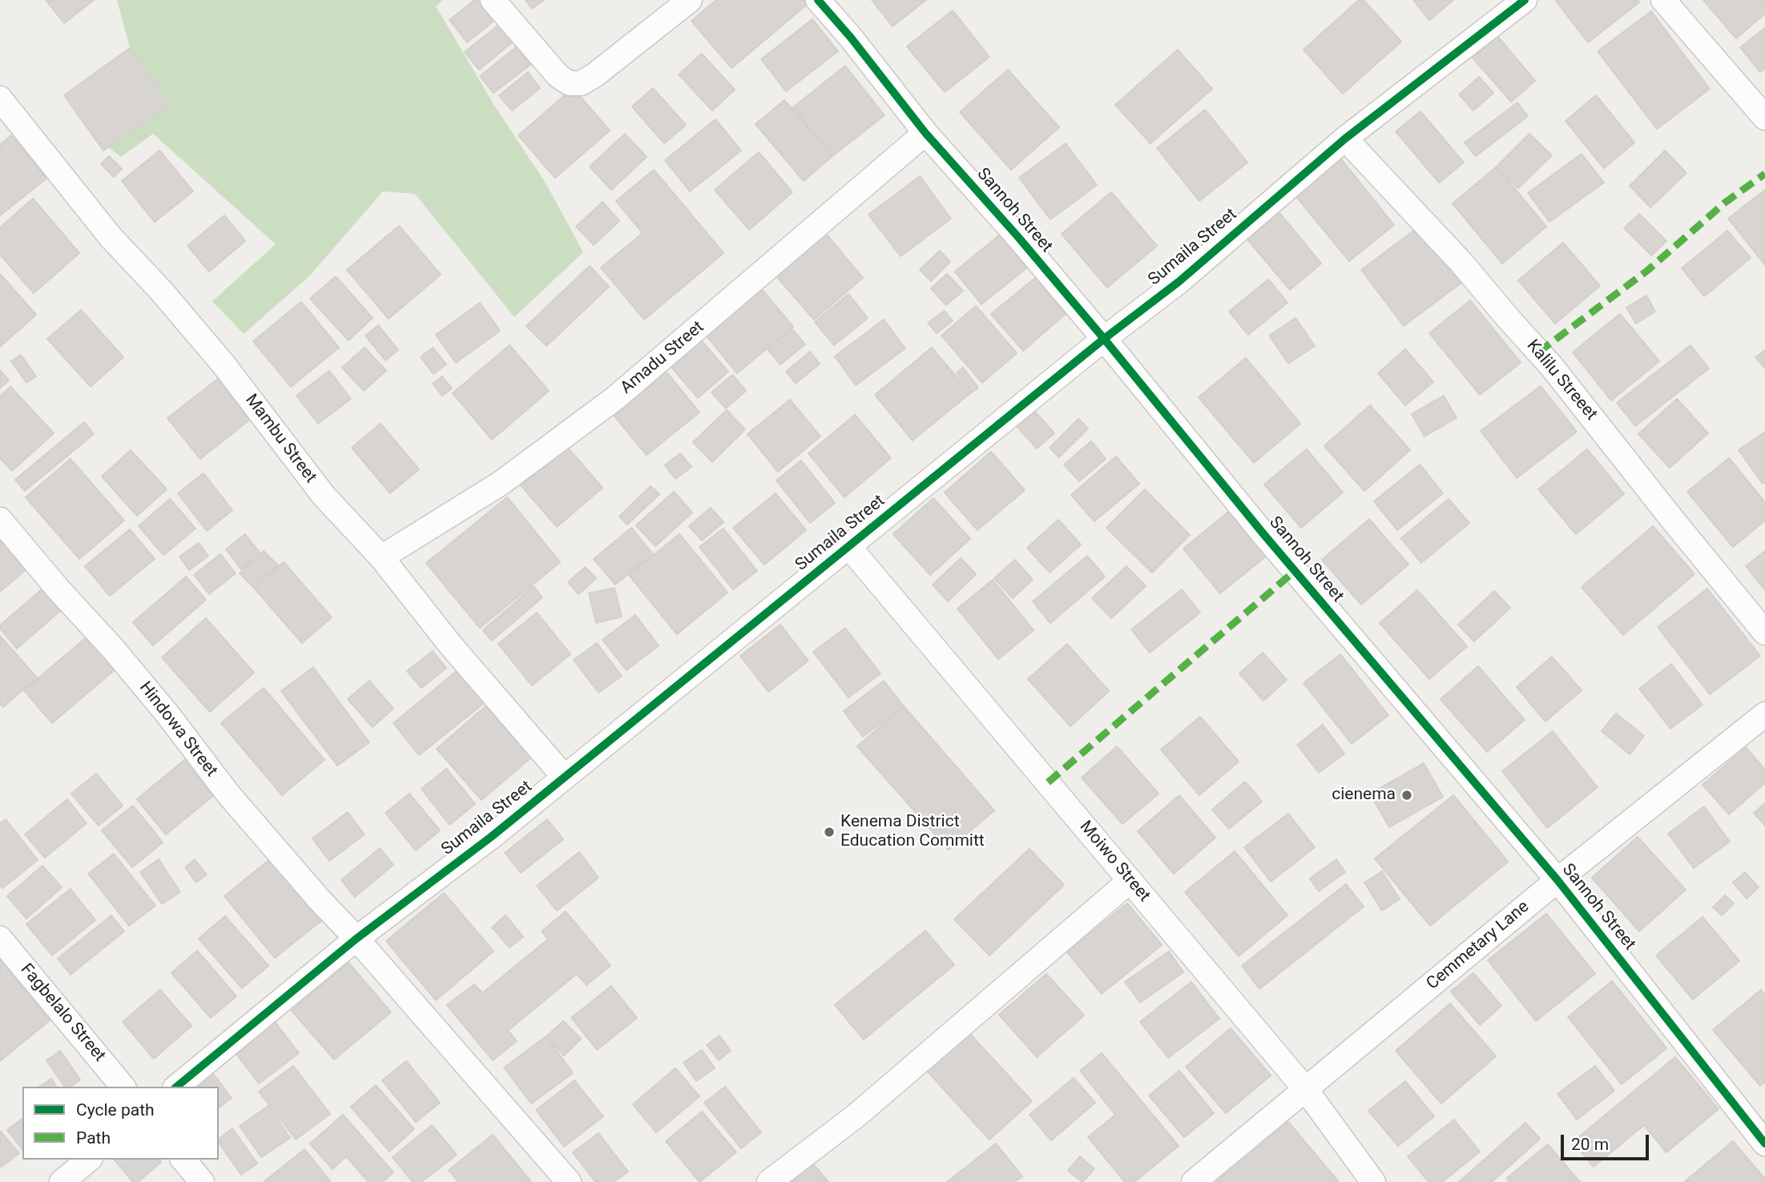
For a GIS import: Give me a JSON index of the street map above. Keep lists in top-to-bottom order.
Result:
{
  "streets": {
    "street": [
      "Sannoh Street",
      "Sumaila Street",
      "Amadu Street",
      "Kalilu Streeet",
      "Mambu Street",
      "Hindowa Street",
      "Moiwo Street",
      "Cemmetary Lane",
      "Fagbelalo Street"
    ]
  },
  "crossings": [
    ["Sannoh Street", "Sumaila Street"],
    ["Sannoh Street", "Amadu Street"],
    ["Sannoh Street", "Cemmetary Lane"],
    ["Sumaila Street", "Kalilu Streeet"],
    ["Sumaila Street", "Mambu Street"],
    ["Sumaila Street", "Hindowa Street"],
    ["Sumaila Street", "Moiwo Street"],
    ["Amadu Street", "Mambu Street"],
    ["Moiwo Street", "Cemmetary Lane"]
  ],
  "places": ["cienema", "Kenema District Education Committ"],
  "legend": ["Cycle path", "Path"],
  "scale_bar": "20 m"
}
